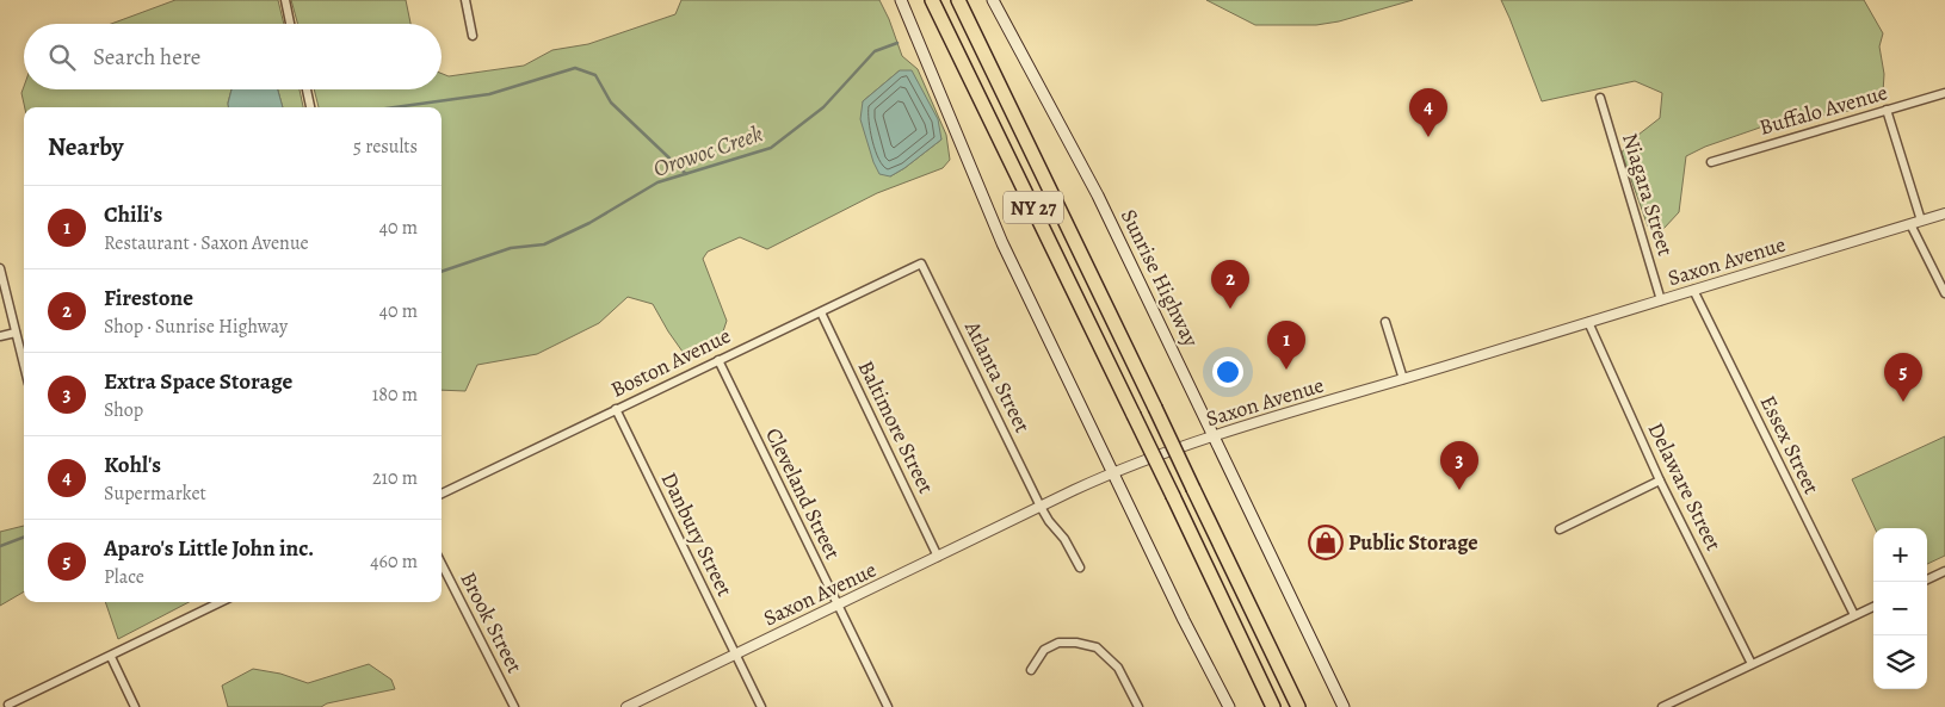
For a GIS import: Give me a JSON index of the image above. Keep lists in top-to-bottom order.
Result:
{
  "streets": {
    "highway": ["NY 27"],
    "main road": ["Sunrise Highway"],
    "street": [
      "Buffalo Avenue",
      "Niagara Street",
      "Saxon Avenue",
      "Boston Avenue",
      "Atlanta Street",
      "Baltimore Street",
      "Essex Street",
      "Delaware Street",
      "Cleveland Street",
      "Danbury Street",
      "Brook Street"
    ]
  },
  "crossings": [
    ["Niagara Street", "Saxon Avenue"],
    ["Saxon Avenue", "Sunrise Highway"],
    ["Saxon Avenue", "Atlanta Street"],
    ["Saxon Avenue", "Baltimore Street"],
    ["Saxon Avenue", "Essex Street"],
    ["Saxon Avenue", "Delaware Street"],
    ["Saxon Avenue", "Cleveland Street"],
    ["Saxon Avenue", "Danbury Street"],
    ["Boston Avenue", "Atlanta Street"],
    ["Boston Avenue", "Baltimore Street"],
    ["Boston Avenue", "Cleveland Street"],
    ["Boston Avenue", "Danbury Street"]
  ],
  "water": ["Orowoc Creek"],
  "places": {
    "shop": ["Public Storage"]
  },
  "page": {
    "search": "Search here",
    "pins": [
      "4",
      "2",
      "1",
      "5",
      "3"
    ],
    "heading": ["Nearby", "5 results"],
    "list": [
      {
        "mark": "1",
        "name": "Chili's",
        "note": "Restaurant · Saxon Avenue",
        "value": "40 m"
      },
      {
        "mark": "2",
        "name": "Firestone",
        "note": "Shop · Sunrise Highway",
        "value": "40 m"
      },
      {
        "mark": "3",
        "name": "Extra Space Storage",
        "note": "Shop",
        "value": "180 m"
      },
      {
        "mark": "4",
        "name": "Kohl's",
        "note": "Supermarket",
        "value": "210 m"
      },
      {
        "mark": "5",
        "name": "Aparo's Little John inc.",
        "note": "Place",
        "value": "460 m"
      }
    ],
    "map_buttons": ["+", "−"]
  }
}
